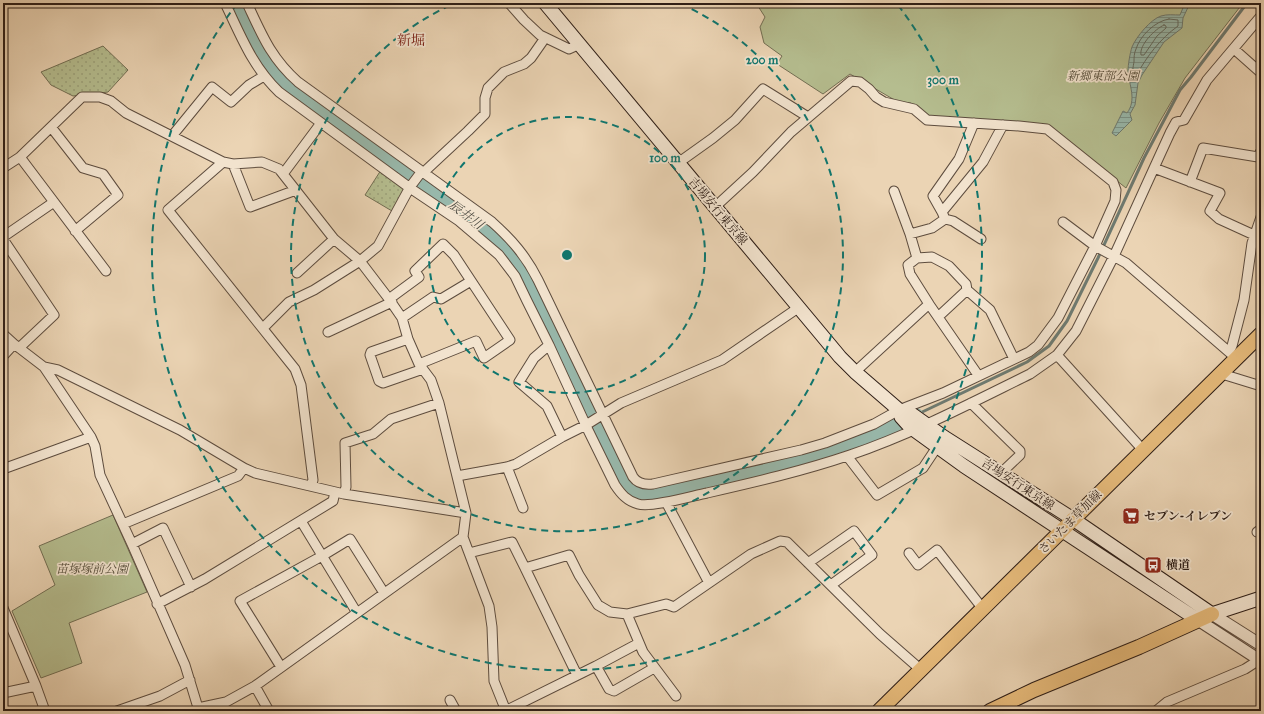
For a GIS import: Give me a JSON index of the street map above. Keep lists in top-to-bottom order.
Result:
{
  "streets": {
    "main road": ["吉場安行東京線", "さいたま草加線"]
  },
  "crossings": [
    ["吉場安行東京線", "さいたま草加線"]
  ],
  "districts": ["新堀"],
  "water": ["辰井川"],
  "parks": ["新郷東部公園", "苗塚塚前公園"],
  "places": {
    "supermarket": ["セブン-イレブン"],
    "bus stop": ["横道"]
  },
  "rings": ["200 m", "300 m", "100 m"]
}
